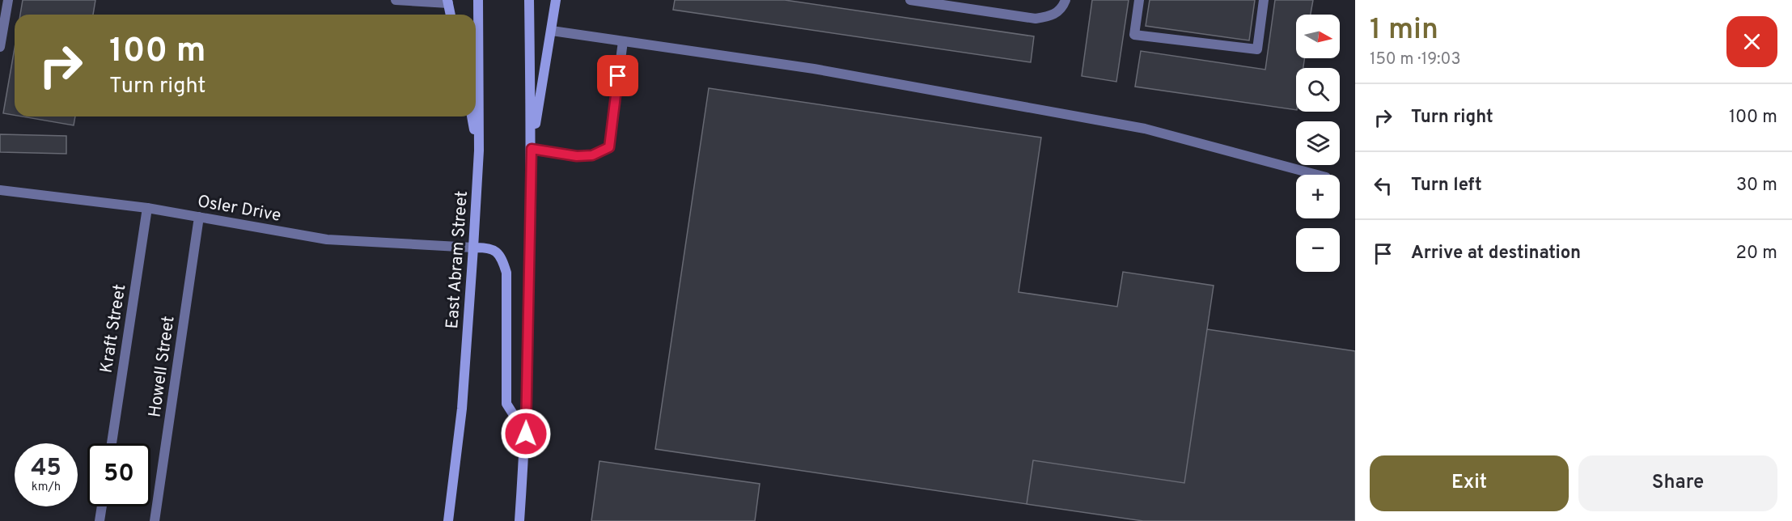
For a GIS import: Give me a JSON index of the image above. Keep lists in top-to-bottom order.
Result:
{
  "streets": {
    "main road": ["East Abram Street"],
    "street": ["Osler Drive", "Kraft Street", "Howell Street"]
  },
  "crossings": [
    ["Osler Drive", "East Abram Street"],
    ["Osler Drive", "Kraft Street"],
    ["Osler Drive", "Howell Street"]
  ],
  "north": "right",
  "page": {
    "heading": ["1 min", "150 m · 19:03"],
    "map_buttons": ["+", "−"],
    "turn": ["100 m", "Turn right"],
    "list": [
      {
        "name": "Turn right",
        "value": "100 m"
      },
      {
        "name": "Turn left",
        "value": "30 m"
      },
      {
        "name": "Arrive at destination",
        "value": "20 m"
      }
    ],
    "speed": "45 km/h",
    "limit": "50",
    "buttons": ["Exit", "Share"]
  }
}
